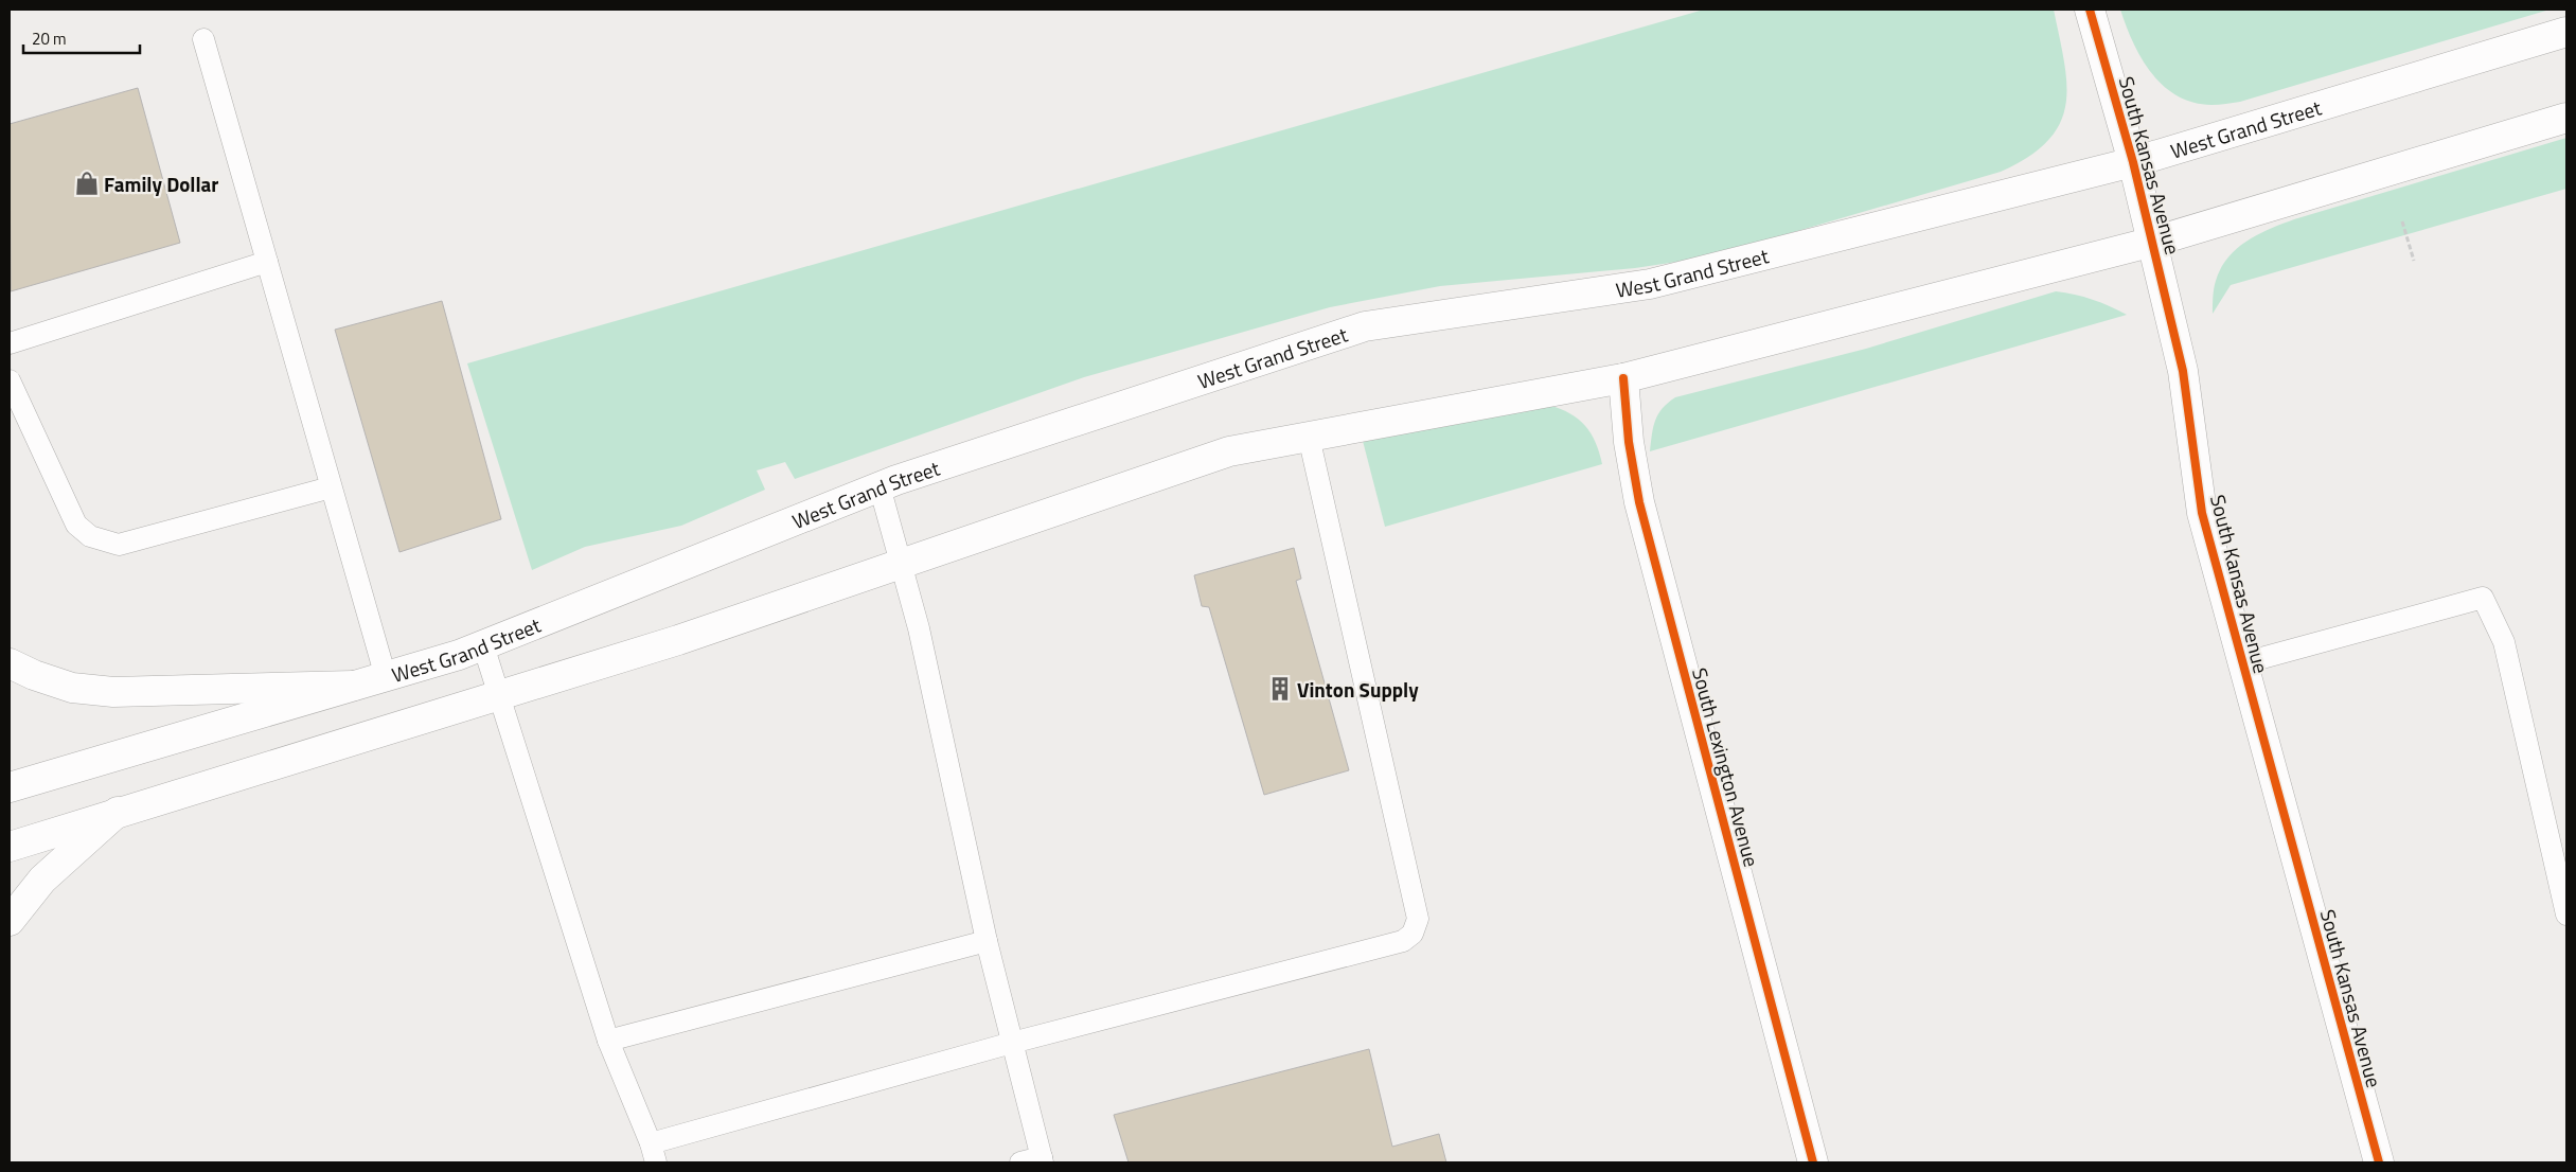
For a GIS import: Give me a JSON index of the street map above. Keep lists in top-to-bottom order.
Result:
{
  "streets": {
    "main road": ["West Grand Street", "South Kansas Avenue", "South Lexington Avenue"]
  },
  "crossings": [
    ["West Grand Street", "South Kansas Avenue"]
  ],
  "places": {
    "shop": ["Family Dollar"],
    "building": ["Vinton Supply"]
  },
  "scale_bar": "20 m"
}
